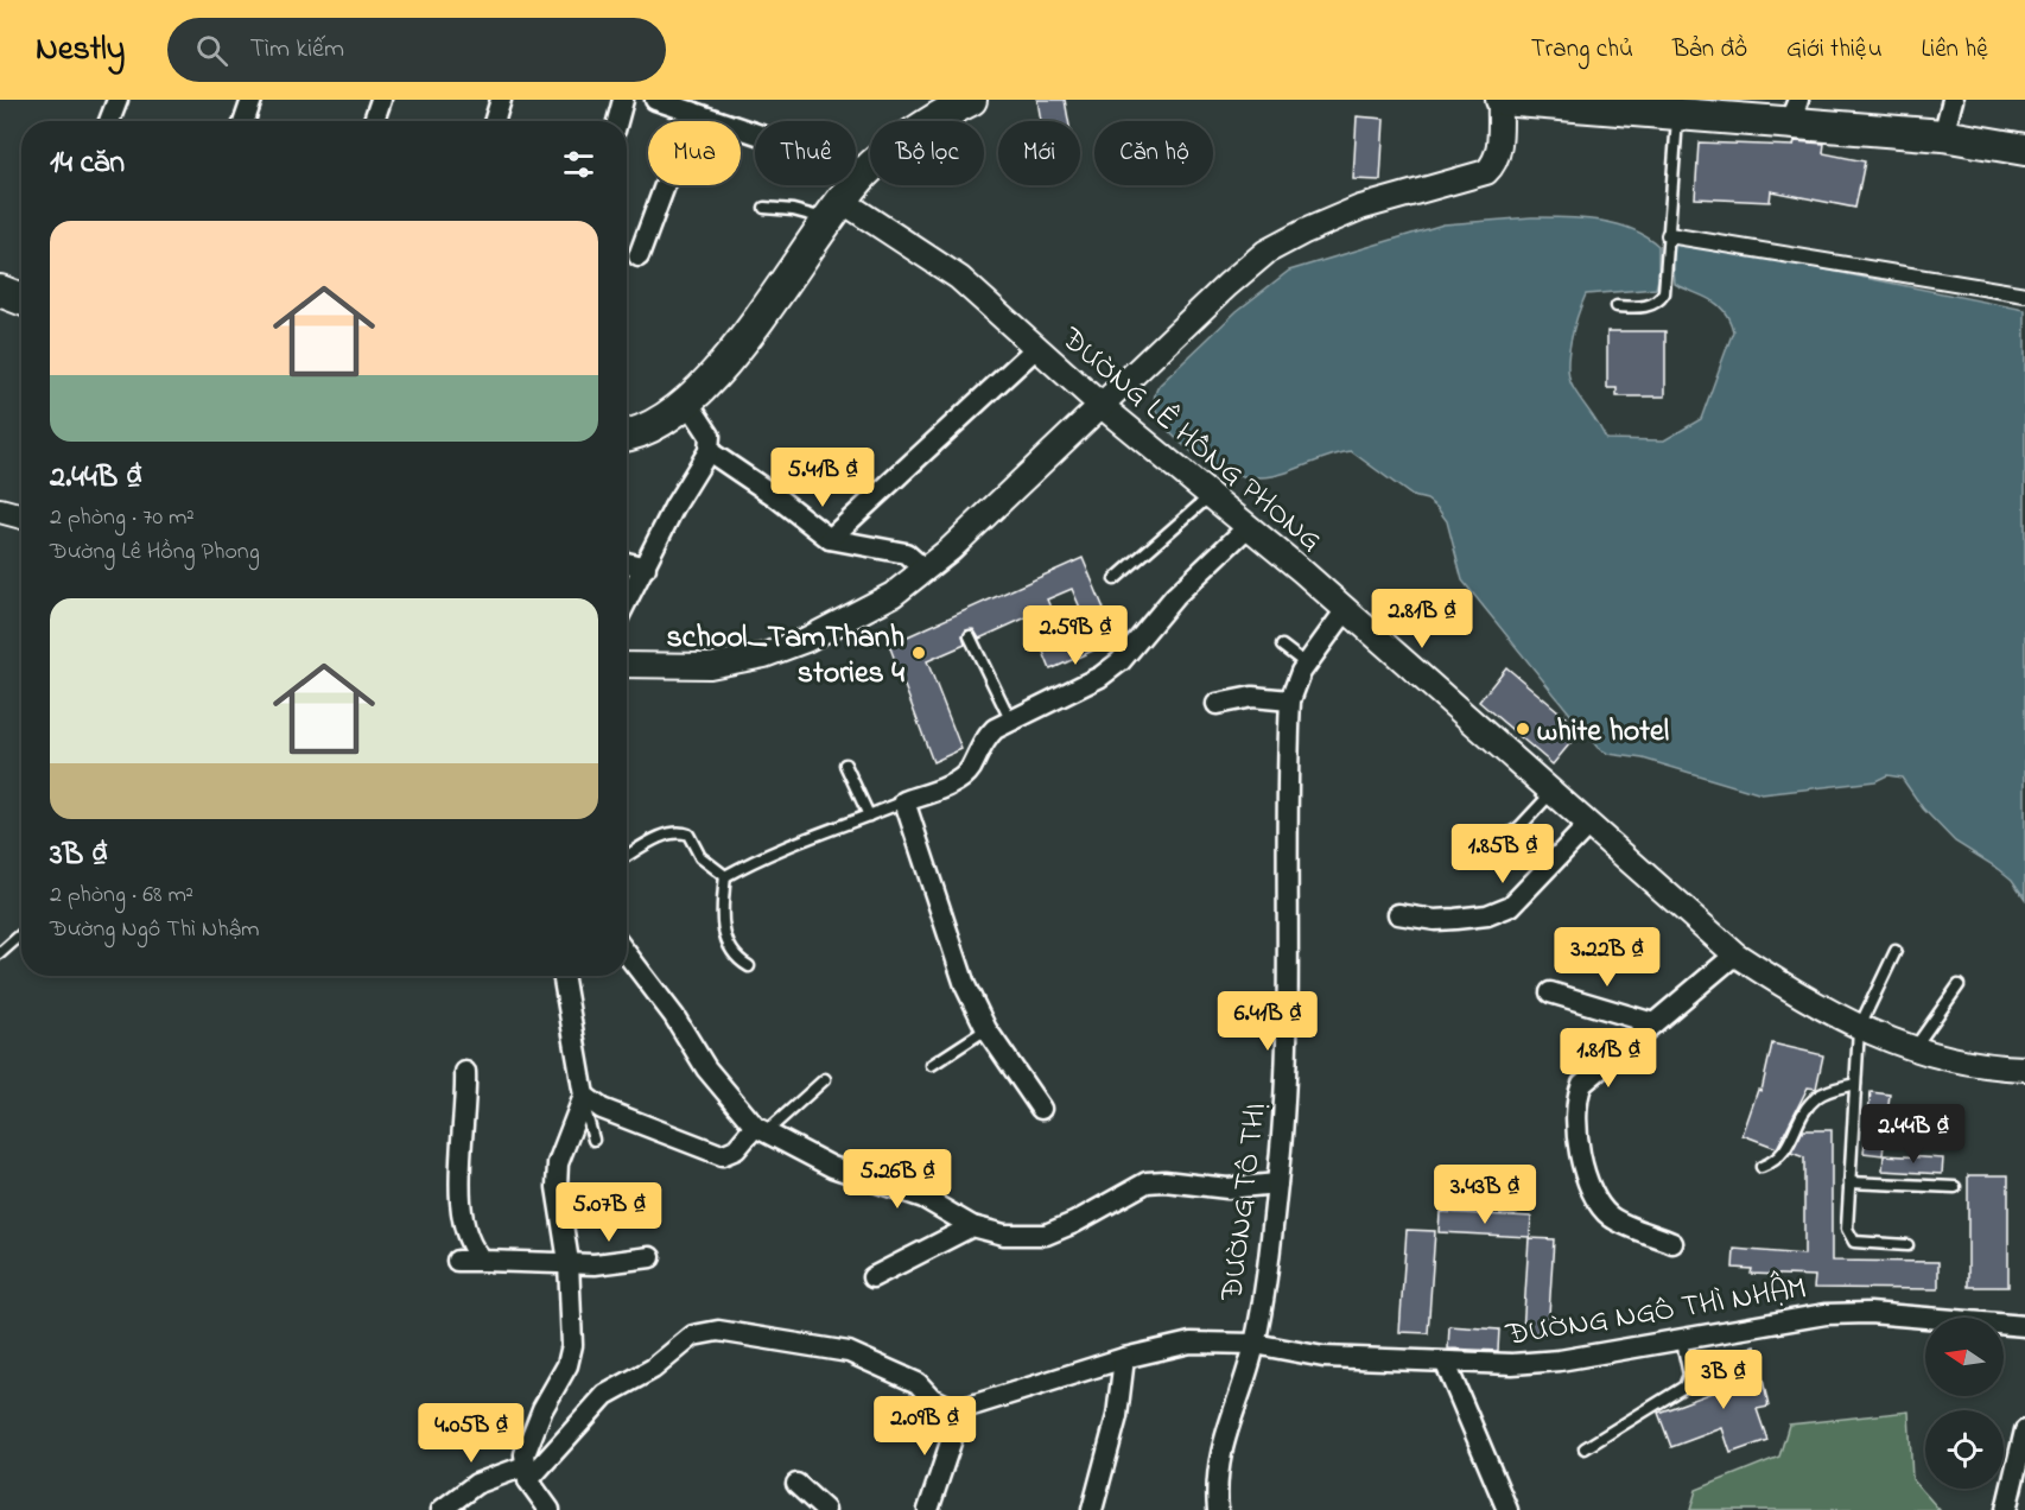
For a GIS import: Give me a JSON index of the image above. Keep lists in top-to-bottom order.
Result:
{
  "streets": {
    "street": ["ĐƯỜNG LÊ HỒNG PHONG", "ĐƯỜNG TÔ THỊ", "ĐƯỜNG NGÔ THÌ NHẬM"]
  },
  "crossings": [
    ["ĐƯỜNG LÊ HỒNG PHONG", "ĐƯỜNG TÔ THỊ"],
    ["ĐƯỜNG TÔ THỊ", "ĐƯỜNG NGÔ THÌ NHẬM"]
  ],
  "places": ["school_TamThanh stories 4", "white hotel"],
  "north": "left",
  "page": {
    "header": "Nestly",
    "search": "Tìm kiếm",
    "nav": [
      "Trang chủ",
      "Bản đồ",
      "Giới thiệu",
      "Liên hệ"
    ],
    "chip": [
      "Mua",
      "Thuê",
      "Bộ lọc",
      "Mới",
      "Căn hộ"
    ],
    "heading": "14 căn",
    "list": [
      {
        "name": "2.44B ₫",
        "note": "2 phòng · 70 m² · Đường Lê Hồng Phong"
      },
      {
        "name": "3B ₫",
        "note": "2 phòng · 68 m² · Đường Ngô Thì Nhậm"
      }
    ],
    "price": [
      "5.41B ₫",
      "2.81B ₫",
      "2.59B ₫",
      "1.85B ₫",
      "3.22B ₫",
      "6.41B ₫",
      "1.81B ₫",
      "2.44B ₫",
      "5.26B ₫",
      "3.43B ₫",
      "5.07B ₫",
      "3B ₫",
      "2.09B ₫",
      "4.05B ₫"
    ]
  }
}
